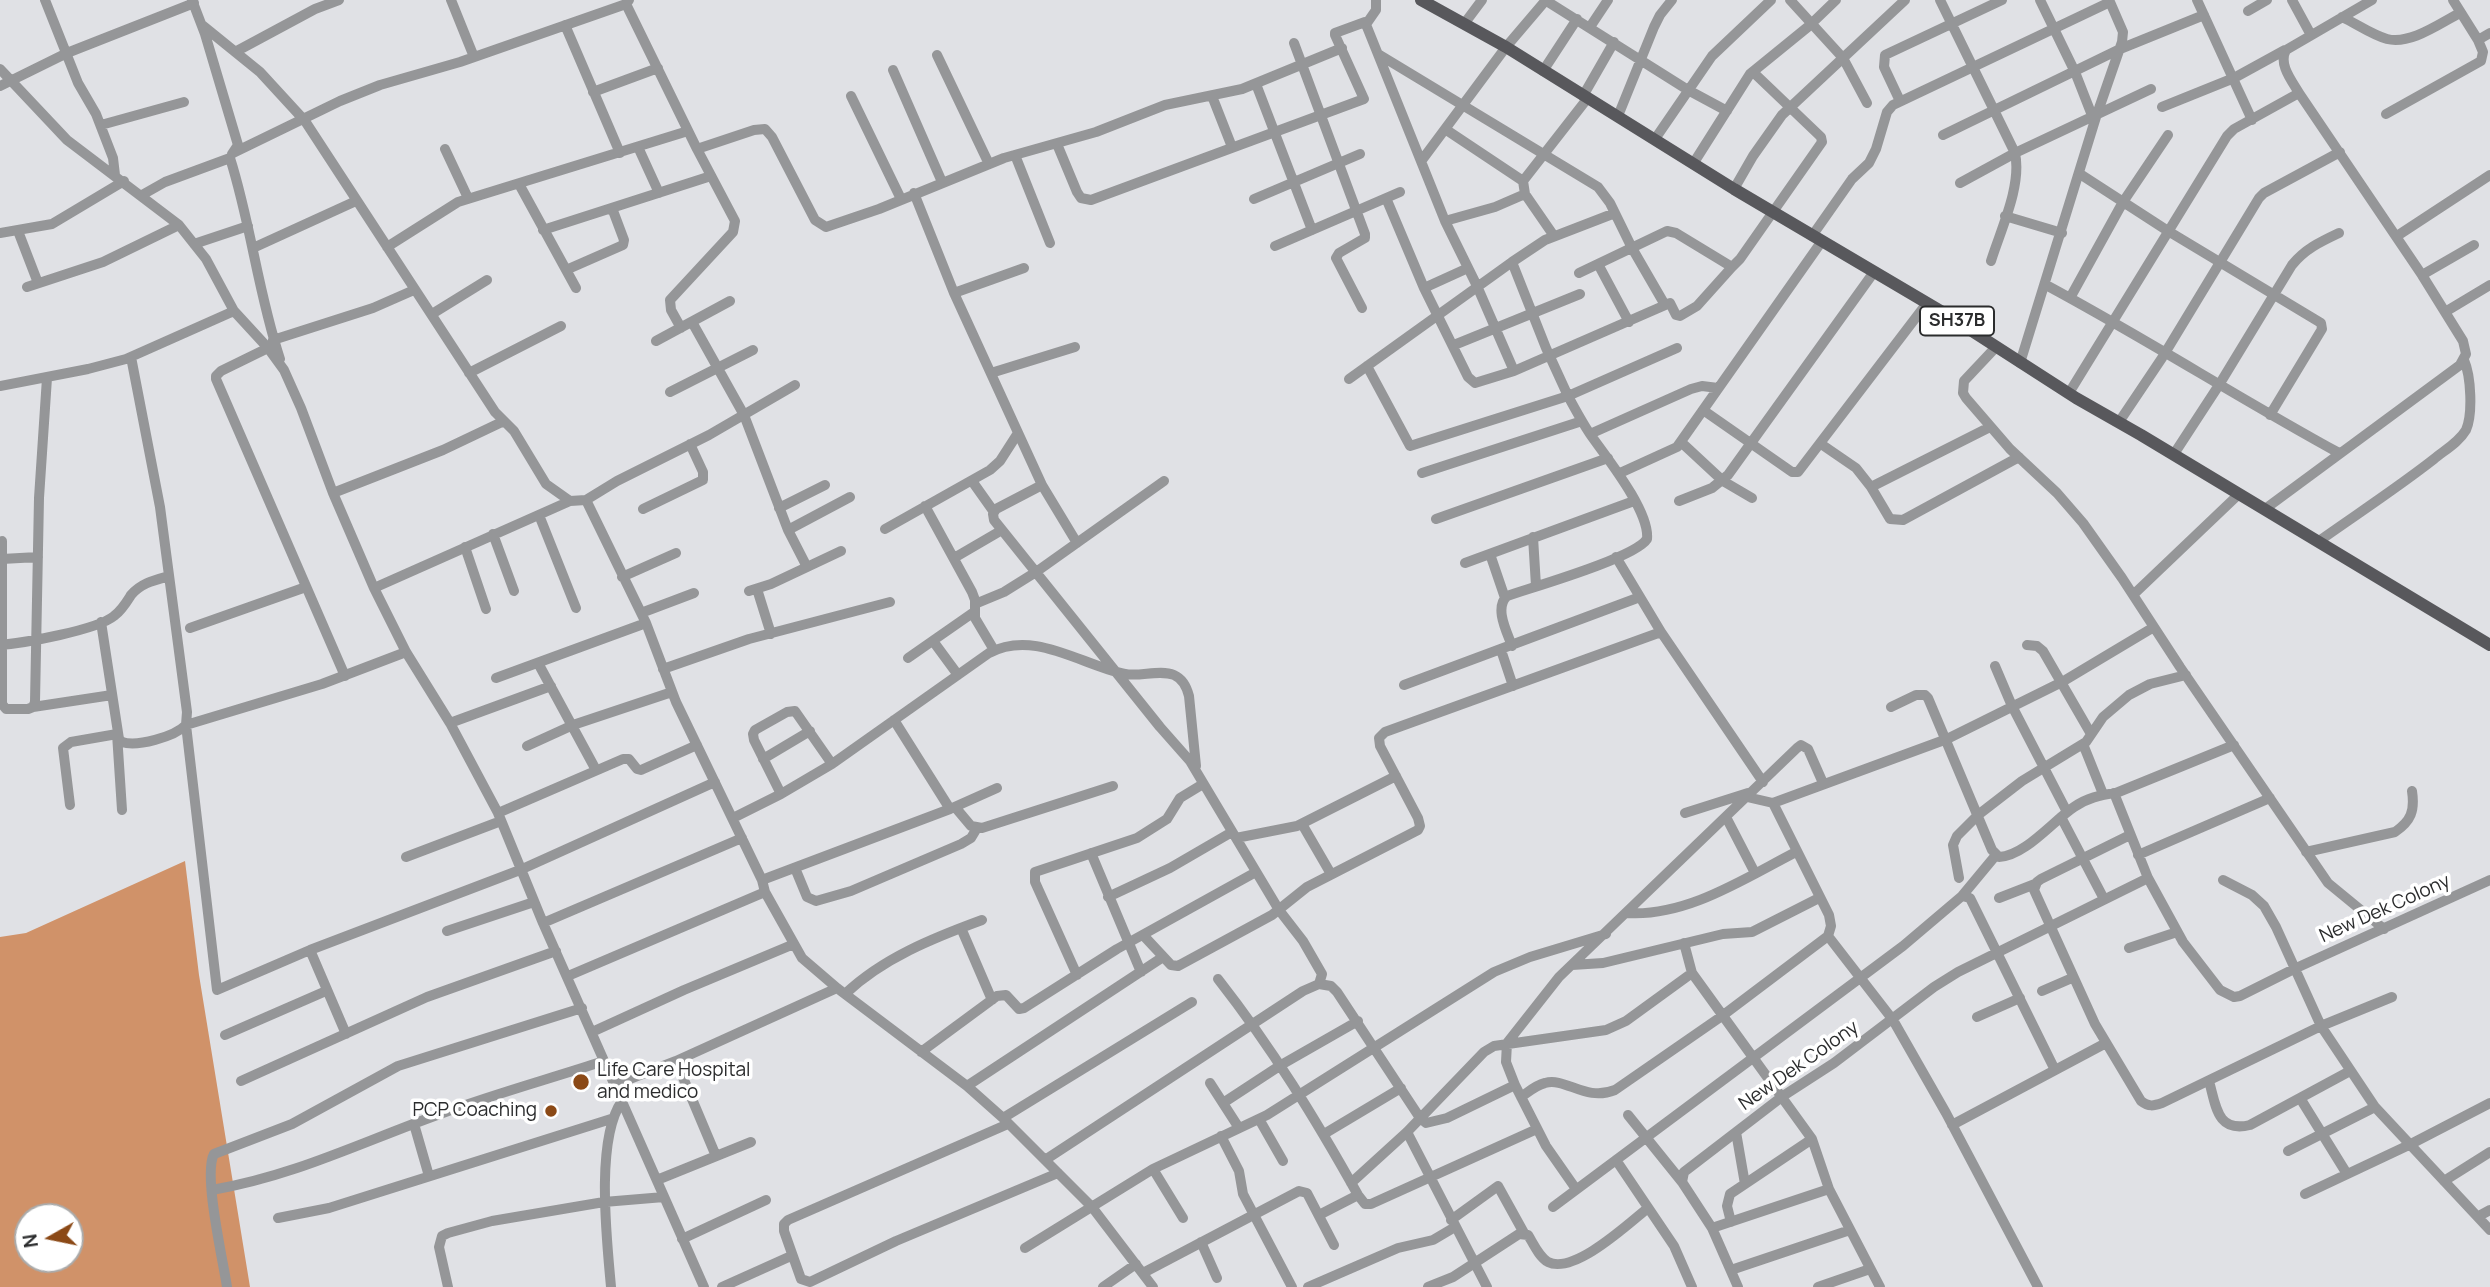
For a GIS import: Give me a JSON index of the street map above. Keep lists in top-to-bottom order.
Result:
{
  "streets": {
    "main road": ["SH37B"],
    "street": ["New Dek Colony"]
  },
  "places": ["Life Care Hospital and medico", "PCP Coaching"],
  "north": "left"
}
